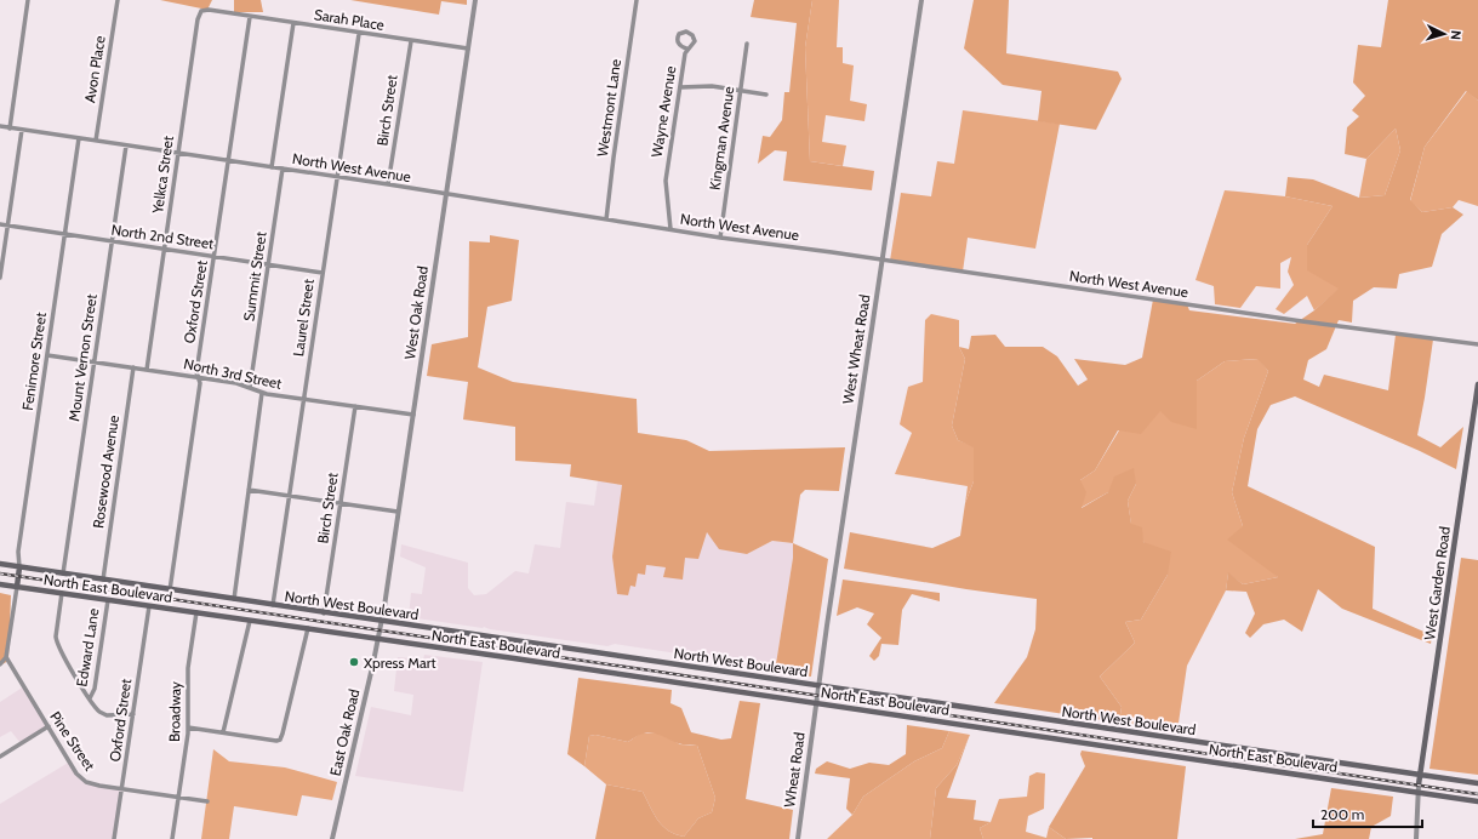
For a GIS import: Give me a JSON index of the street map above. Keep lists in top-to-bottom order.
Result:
{
  "streets": {
    "main road": [
      "Fenimore Street",
      "West Garden Road",
      "North East Boulevard",
      "North West Boulevard"
    ],
    "street": [
      "Sarah Place",
      "Avon Place",
      "Westmont Lane",
      "Birch Street",
      "Wayne Avenue",
      "Kingman Avenue",
      "North West Avenue",
      "Yelkca Street",
      "North 2nd Street",
      "Summit Street",
      "Oxford Street",
      "West Oak Road",
      "Laurel Street",
      "West Wheat Road",
      "Mount Vernon Street",
      "North 3rd Street",
      "Rosewood Avenue",
      "Edward Lane",
      "Broadway",
      "East Oak Road",
      "Pine Street",
      "Wheat Road"
    ]
  },
  "crossings": [
    ["Sarah Place", "Birch Street"],
    ["Sarah Place", "Yelkca Street"],
    ["Sarah Place", "Oxford Street"],
    ["Sarah Place", "West Oak Road"],
    ["Sarah Place", "Laurel Street"],
    ["Avon Place", "North West Avenue"],
    ["Westmont Lane", "North West Avenue"],
    ["Birch Street", "North West Avenue"],
    ["Birch Street", "North 3rd Street"],
    ["Birch Street", "North West Boulevard"],
    ["Wayne Avenue", "North West Avenue"],
    ["Kingman Avenue", "North West Avenue"],
    ["North West Avenue", "Yelkca Street"],
    ["North West Avenue", "Summit Street"],
    ["North West Avenue", "Oxford Street"],
    ["North West Avenue", "West Oak Road"],
    ["North West Avenue", "Laurel Street"],
    ["North West Avenue", "West Wheat Road"],
    ["North West Avenue", "Mount Vernon Street"],
    ["North West Avenue", "Fenimore Street"],
    ["Yelkca Street", "North 2nd Street"],
    ["Yelkca Street", "North 3rd Street"],
    ["North 2nd Street", "Summit Street"],
    ["North 2nd Street", "Oxford Street"],
    ["North 2nd Street", "Laurel Street"],
    ["North 2nd Street", "Mount Vernon Street"],
    ["North 2nd Street", "Fenimore Street"],
    ["Summit Street", "North 3rd Street"],
    ["Oxford Street", "North 3rd Street"],
    ["Oxford Street", "North East Boulevard"],
    ["Oxford Street", "North West Boulevard"],
    ["Oxford Street", "Pine Street"],
    ["West Oak Road", "North 3rd Street"],
    ["West Oak Road", "North West Boulevard"],
    ["West Oak Road", "East Oak Road"],
    ["Laurel Street", "North 3rd Street"],
    ["Laurel Street", "North West Boulevard"],
    ["West Wheat Road", "North East Boulevard"],
    ["West Wheat Road", "North West Boulevard"],
    ["West Wheat Road", "Wheat Road"],
    ["Mount Vernon Street", "North 3rd Street"],
    ["Mount Vernon Street", "North West Boulevard"],
    ["Fenimore Street", "North 3rd Street"],
    ["Fenimore Street", "North East Boulevard"],
    ["Fenimore Street", "North West Boulevard"],
    ["North 3rd Street", "Rosewood Avenue"],
    ["Rosewood Avenue", "North West Boulevard"],
    ["West Garden Road", "North West Boulevard"],
    ["North East Boulevard", "Edward Lane"],
    ["North East Boulevard", "Broadway"],
    ["North East Boulevard", "East Oak Road"],
    ["North East Boulevard", "Wheat Road"],
    ["Broadway", "Pine Street"]
  ],
  "places": ["Xpress Mart"],
  "scale_bar": "200 m",
  "north": "right"
}
